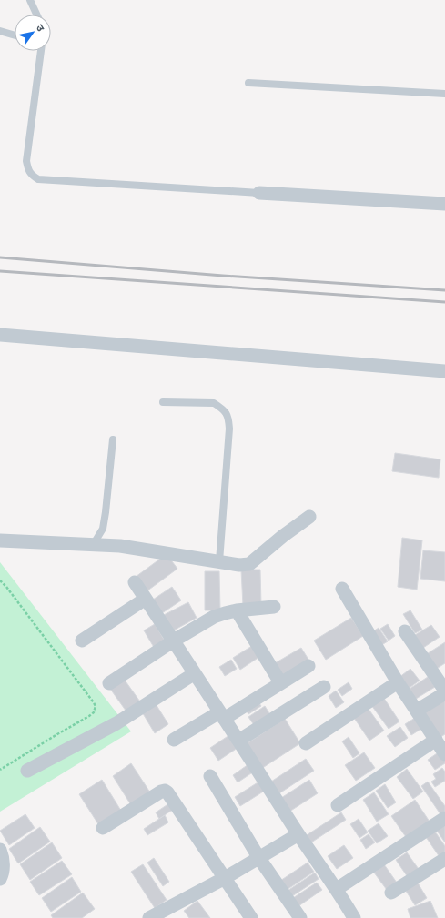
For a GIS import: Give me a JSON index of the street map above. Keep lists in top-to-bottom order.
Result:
{
  "north": "top right"
}
